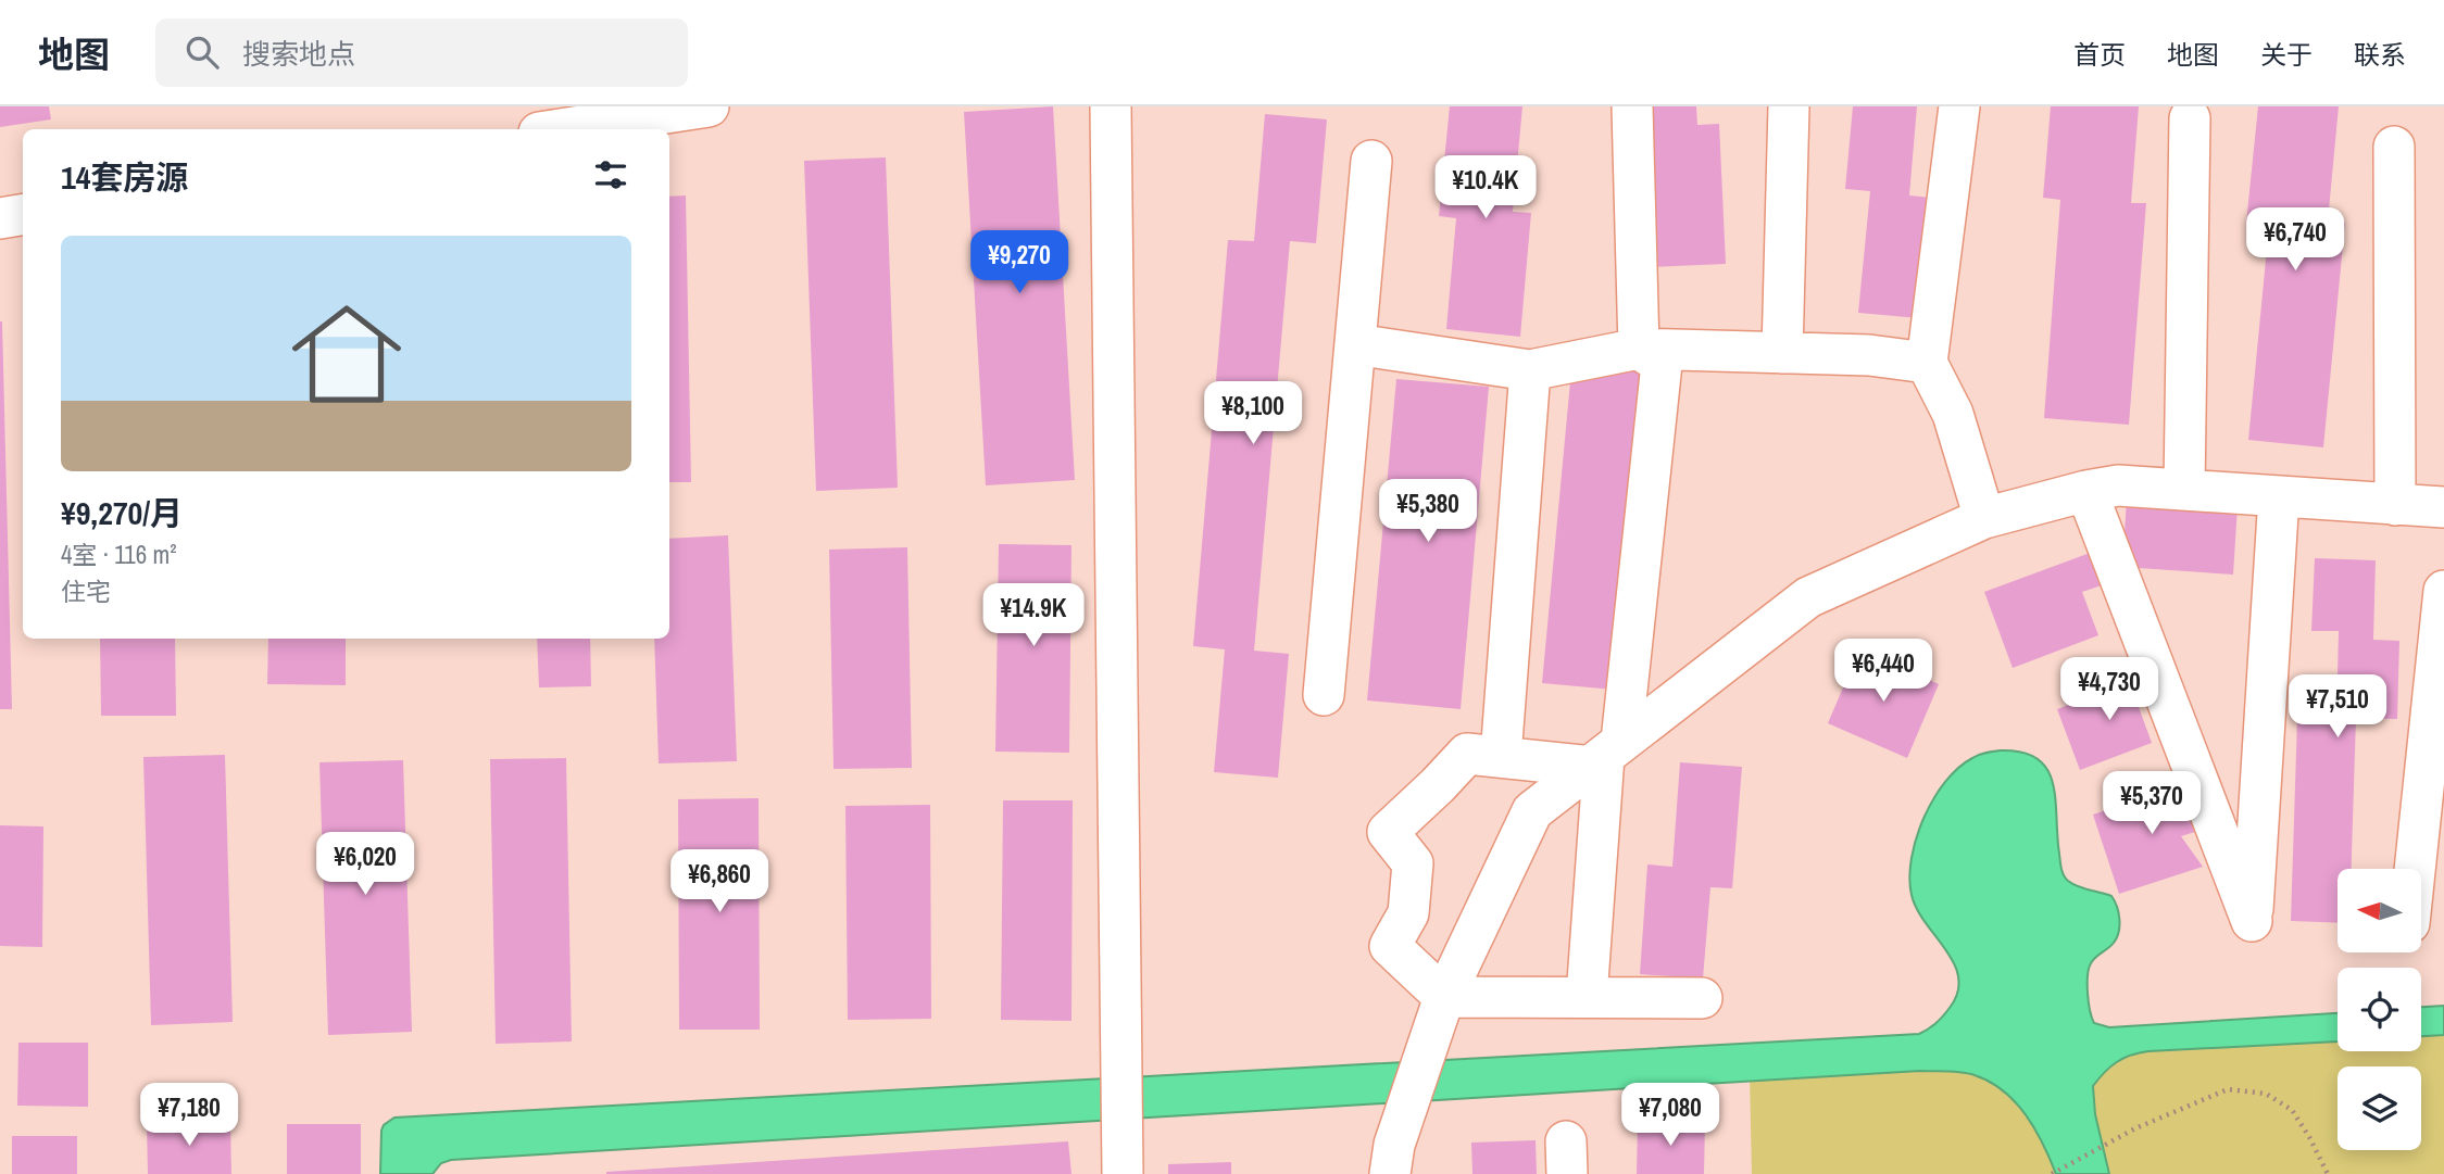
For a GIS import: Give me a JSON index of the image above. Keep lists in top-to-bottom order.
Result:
{
  "north": "left",
  "page": {
    "header": "地图",
    "search": "搜索地点",
    "nav": [
      "首页",
      "地图",
      "关于",
      "联系"
    ],
    "heading": "14套房源",
    "price": [
      "¥10.4K",
      "¥6,740",
      "¥9,270",
      "¥8,100",
      "¥5,380",
      "¥14.9K",
      "¥6,440",
      "¥4,730",
      "¥7,510",
      "¥5,370",
      "¥6,020",
      "¥6,860",
      "¥7,180",
      "¥7,080"
    ],
    "list": [
      {
        "name": "¥9,270/月",
        "note": "4室 · 116 m² · 住宅"
      }
    ]
  }
}
